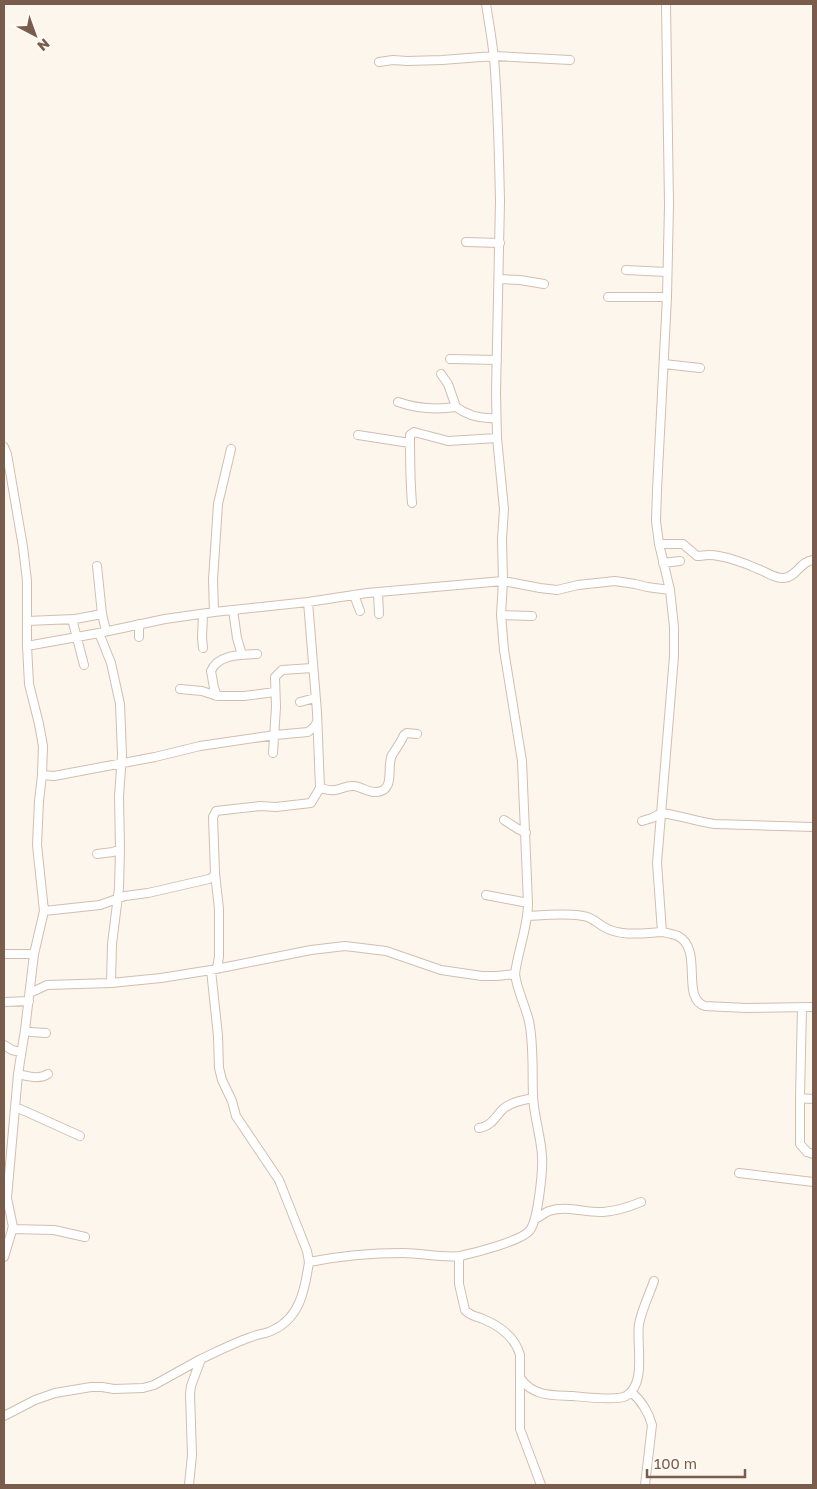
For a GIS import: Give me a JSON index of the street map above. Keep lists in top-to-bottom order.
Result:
{
  "scale_bar": "100 m",
  "north": "bottom right"
}
